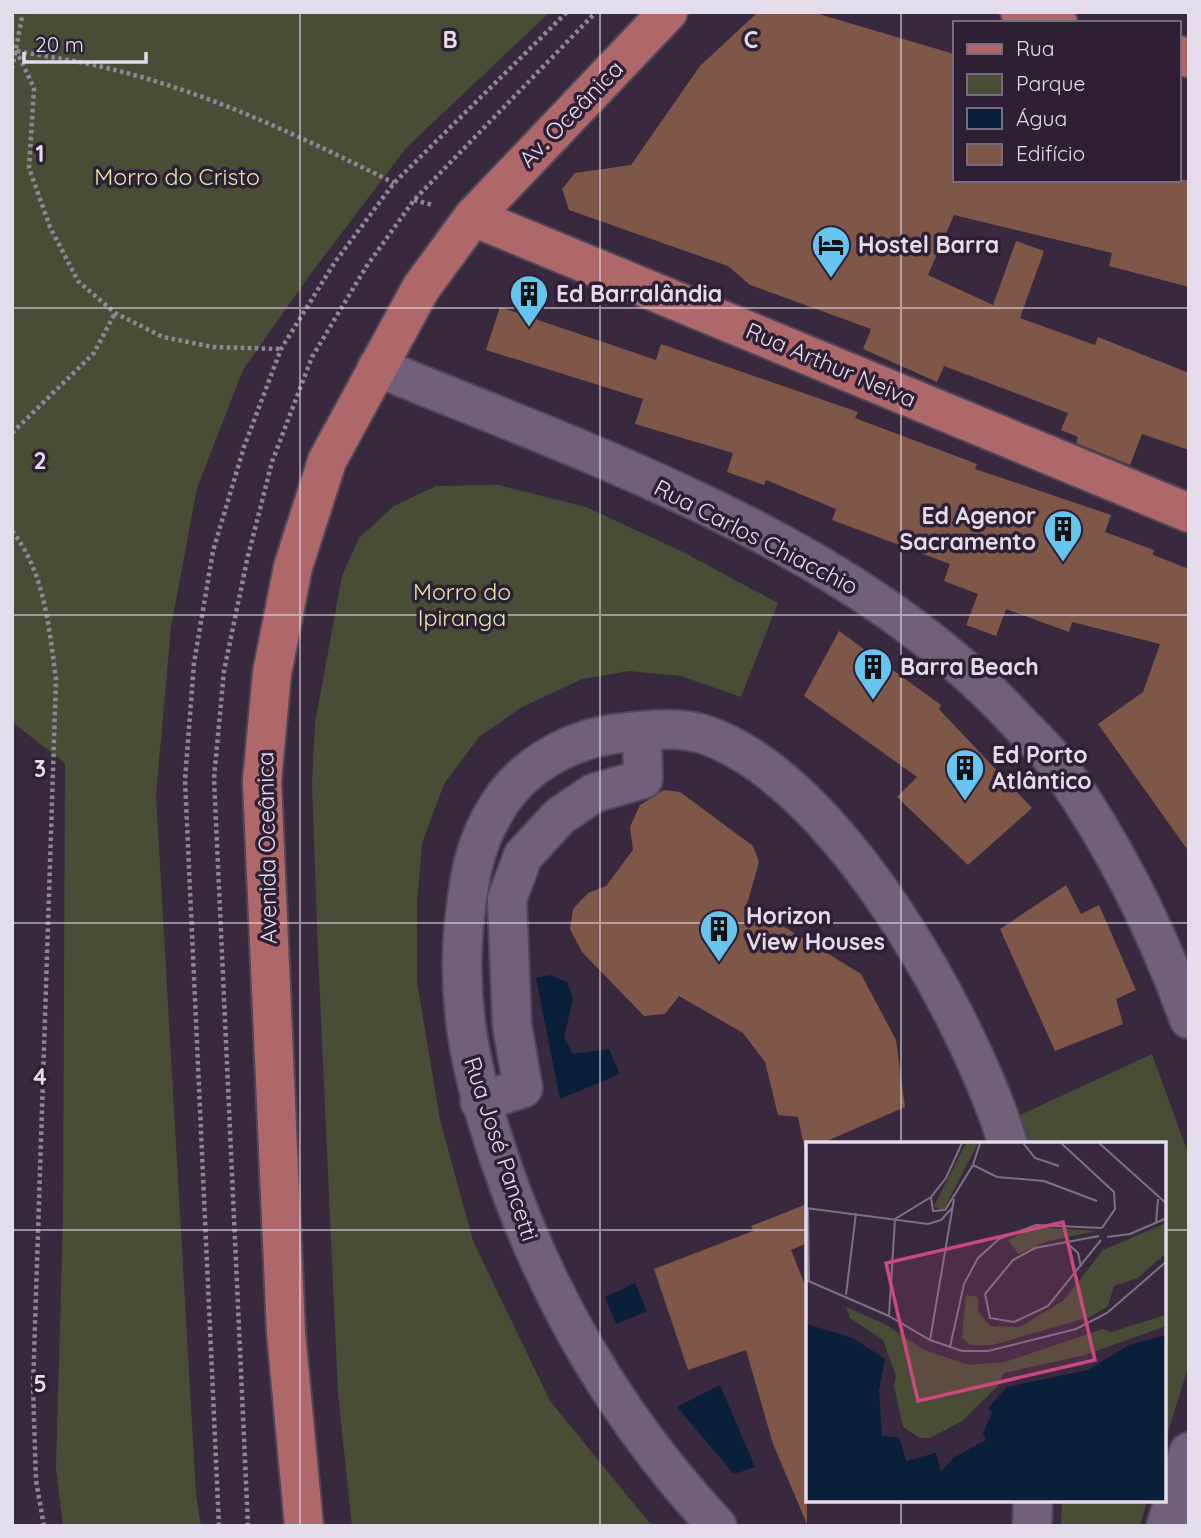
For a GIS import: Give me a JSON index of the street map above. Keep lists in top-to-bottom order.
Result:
{
  "streets": {
    "main road": ["Av. Oceânica", "Rua Arthur Neiva", "Avenida Oceânica"],
    "street": ["Rua Carlos Chiacchio", "Rua José Pancetti"]
  },
  "crossings": [
    ["Av. Oceânica", "Rua Arthur Neiva"],
    ["Av. Oceânica", "Avenida Oceânica"],
    ["Rua Arthur Neiva", "Avenida Oceânica"],
    ["Rua Carlos Chiacchio", "Avenida Oceânica"]
  ],
  "parks": ["Morro do Cristo", "Morro do Ipiranga"],
  "places": {
    "hotel": ["Hostel Barra"],
    "building": [
      "Ed Barralândia",
      "Ed Agenor Sacramento",
      "Barra Beach",
      "Ed Porto Atlântico",
      "Horizon View Houses"
    ]
  },
  "legend": [
    "Rua",
    "Parque",
    "Água",
    "Edifício"
  ],
  "scale_bar": "20 m",
  "grid": {
    "columns": ["B", "C"],
    "rows": [
      "1",
      "2",
      "3",
      "4",
      "5"
    ]
  }
}
